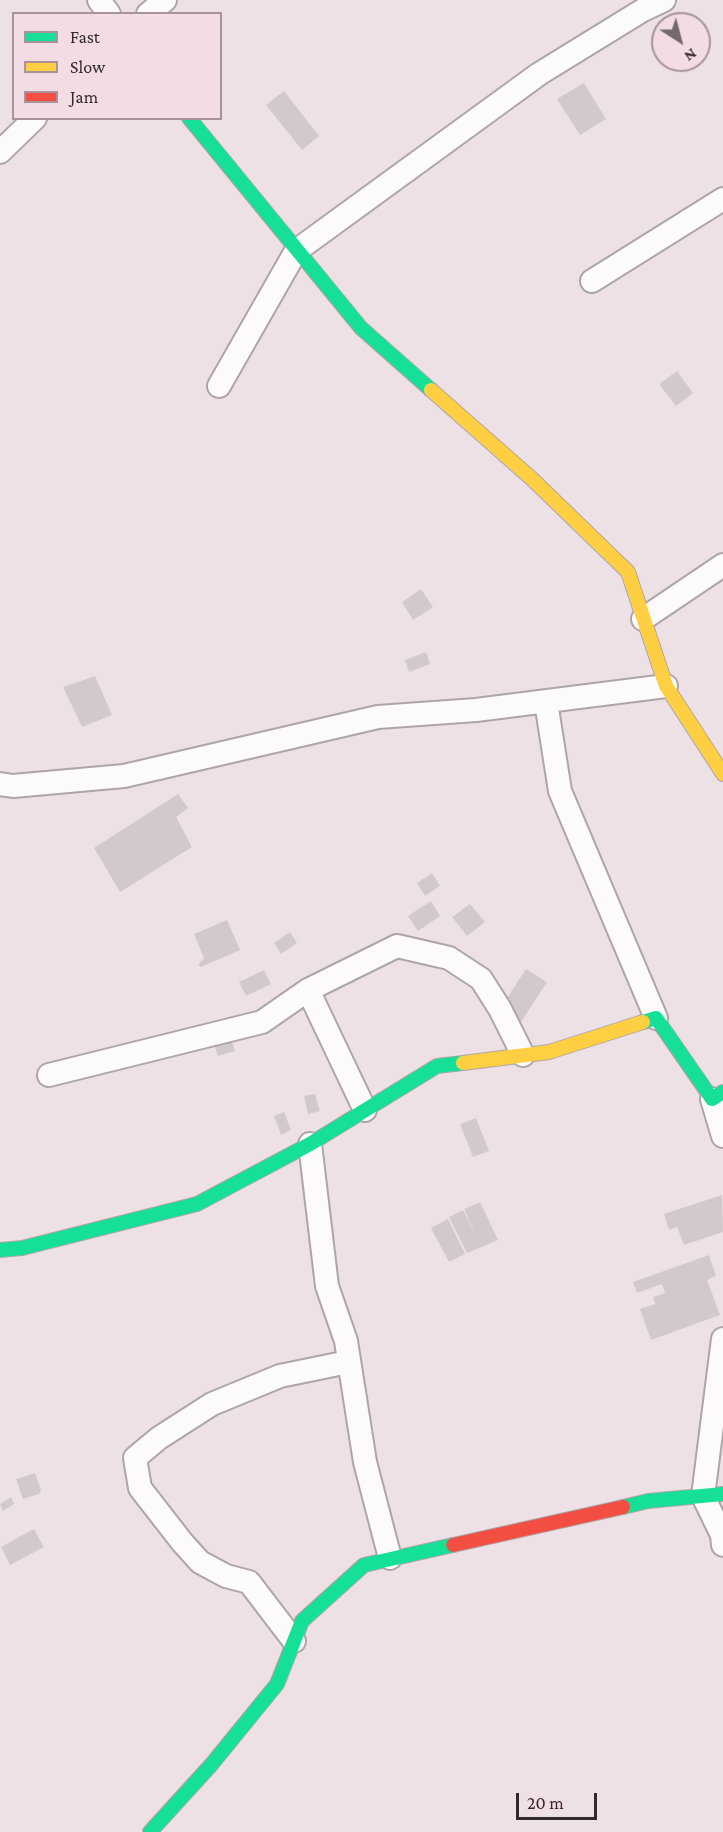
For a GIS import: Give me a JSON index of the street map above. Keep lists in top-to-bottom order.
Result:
{
  "legend": ["Fast", "Slow", "Jam"],
  "scale_bar": "20 m",
  "north": "bottom right"
}
